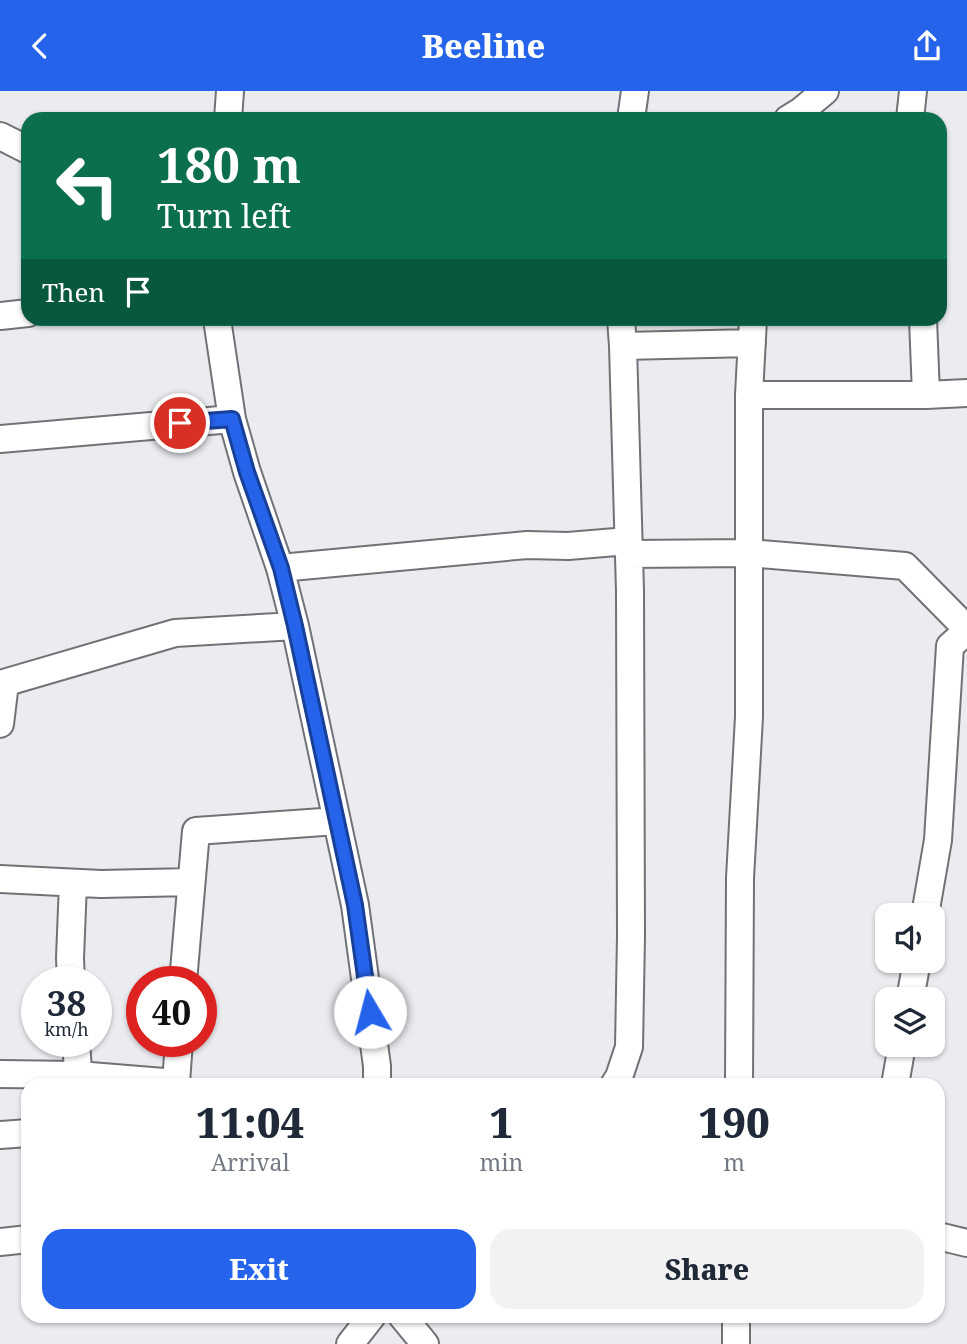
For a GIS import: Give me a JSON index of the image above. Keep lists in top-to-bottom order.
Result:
{
  "page": {
    "header": "Beeline",
    "turn": ["180 m", "Turn left"],
    "then": "Then",
    "speed": "38 km/h",
    "limit": "40",
    "eta": [
      "11:04",
      "Arrival",
      "1",
      "min",
      "190",
      "m"
    ],
    "buttons": ["Exit", "Share"]
  }
}
